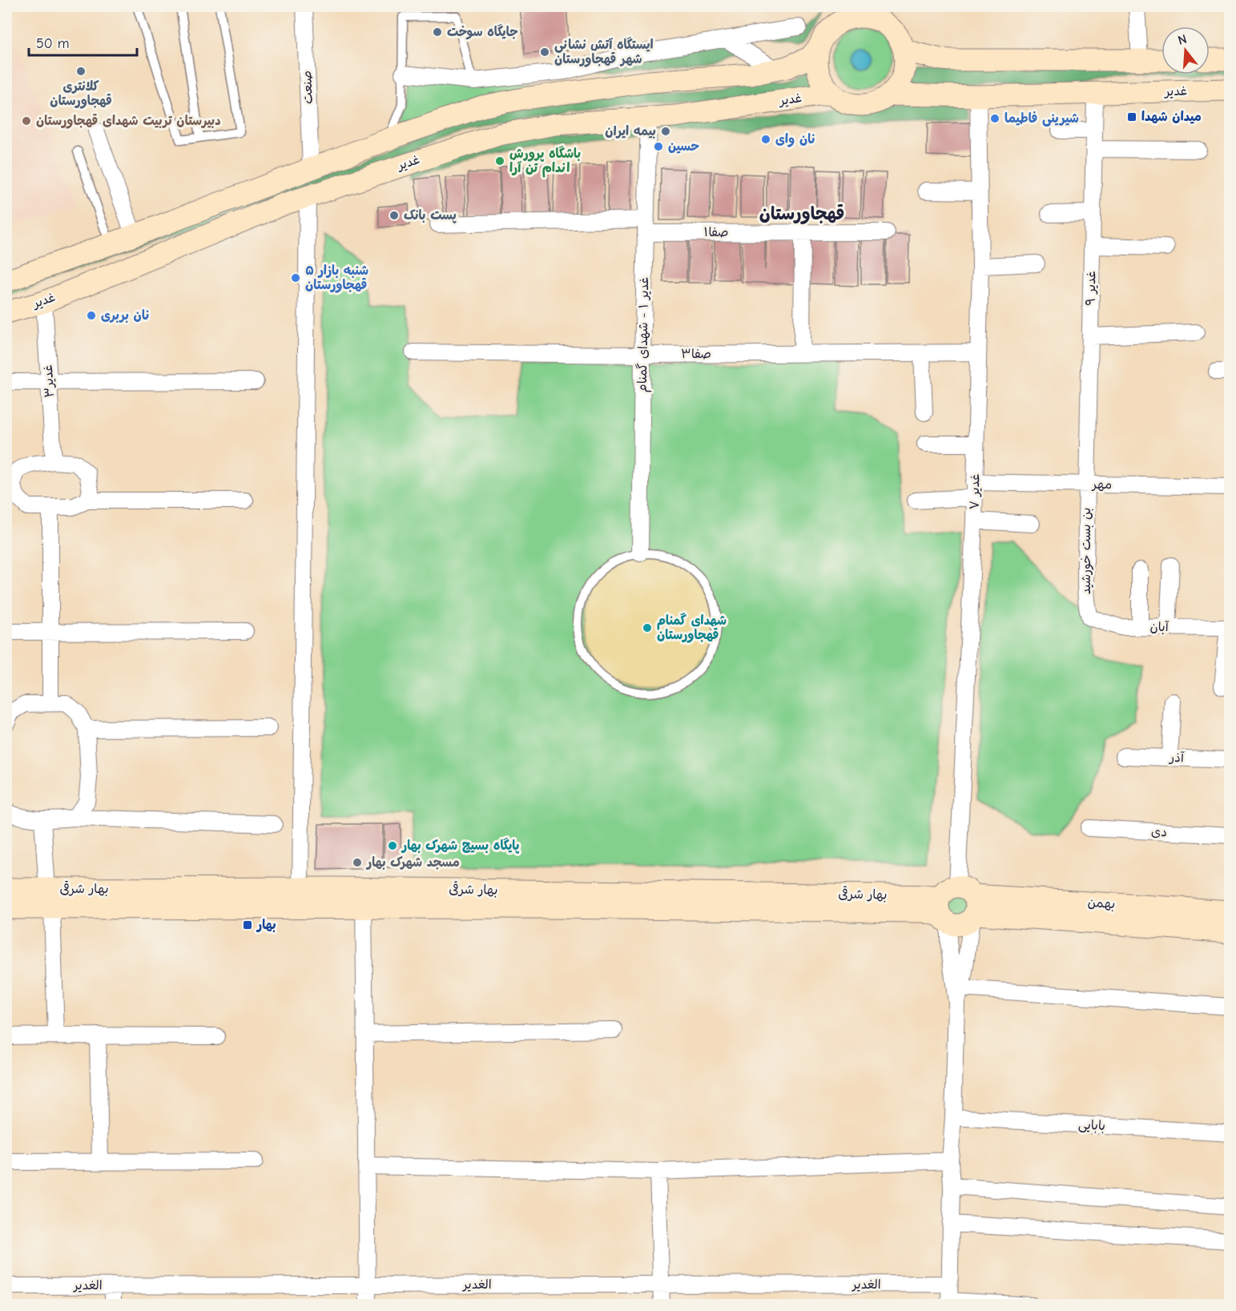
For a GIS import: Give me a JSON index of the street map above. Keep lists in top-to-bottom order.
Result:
{
  "streets": {
    "main road": ["غدیر", "بهار شرقی", "بهمن"],
    "street": [
      "صنعت",
      "صفا۱",
      "غدیر ۹",
      "غدیر ۱ - شهدای گمنام",
      "صفا۳",
      "غدیر۳",
      "مهر",
      "غدیر ۷",
      "بن بست خورشید",
      "آبان",
      "آذر",
      "دی",
      "بابایی",
      "الغدیر"
    ]
  },
  "crossings": [
    ["غدیر", "غدیر ۹"],
    ["غدیر", "غدیر ۱ - شهدای گمنام"],
    ["غدیر", "غدیر۳"],
    ["غدیر", "غدیر ۷"],
    ["صفا۱", "غدیر ۱ - شهدای گمنام"],
    ["غدیر ۹", "مهر"],
    ["غدیر ۹", "بن بست خورشید"],
    ["غدیر ۱ - شهدای گمنام", "صفا۳"],
    ["صفا۳", "غدیر ۷"],
    ["مهر", "غدیر ۷"],
    ["مهر", "بن بست خورشید"],
    ["غدیر ۷", "بهار شرقی"],
    ["غدیر ۷", "بهمن"],
    ["بن بست خورشید", "آبان"],
    ["بهار شرقی", "بهمن"]
  ],
  "districts": ["قهجاورستان"],
  "places": {
    "other": [
      "جایگاه سوخت",
      "ایستگاه آتش نشانی شهر قهجاورستان",
      "کلانتری قهجاورستان",
      "شیرینی فاطیما",
      "دبیرستان تربیت شهدای قهجاورستان",
      "بیمه ایران",
      "نان وای",
      "حسین",
      "باشگاه پرورش اندام تن آرا",
      "پست بانک",
      "۵ شنبه بازار قهجاورستان",
      "نان بربری",
      "شهدای گمنام قهجاورستان",
      "پایگاه بسیج شهرک بهار",
      "مسجد شهرک بهار"
    ],
    "transit": ["میدان شهدا", "بهار"]
  },
  "scale_bar": "50 m",
  "north": "top"
}
